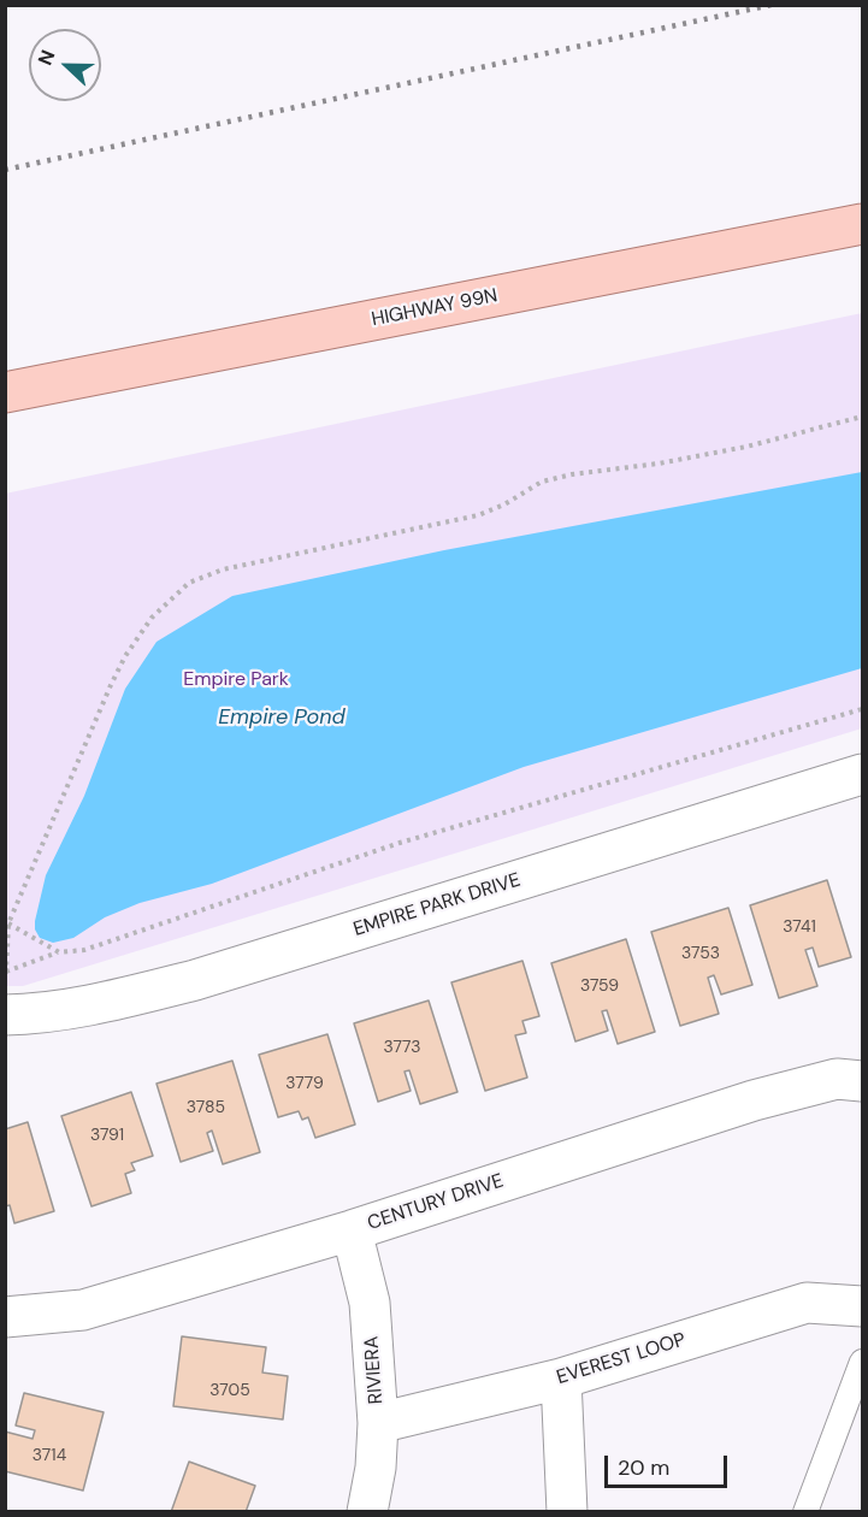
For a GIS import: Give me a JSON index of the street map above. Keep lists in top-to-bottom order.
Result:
{
  "streets": {
    "main road": ["HIGHWAY 99N"],
    "street": [
      "EMPIRE PARK DRIVE",
      "CENTURY DRIVE",
      "EVEREST LOOP",
      "RIVIERA"
    ]
  },
  "crossings": [
    ["CENTURY DRIVE", "RIVIERA"],
    ["EVEREST LOOP", "RIVIERA"]
  ],
  "water": ["Empire Pond"],
  "parks": ["Empire Park"],
  "house_numbers": [
    "3741",
    "3753",
    "3759",
    "3773",
    "3779",
    "3785",
    "3791",
    "3705",
    "3714"
  ],
  "scale_bar": "20 m",
  "north": "left"
}
